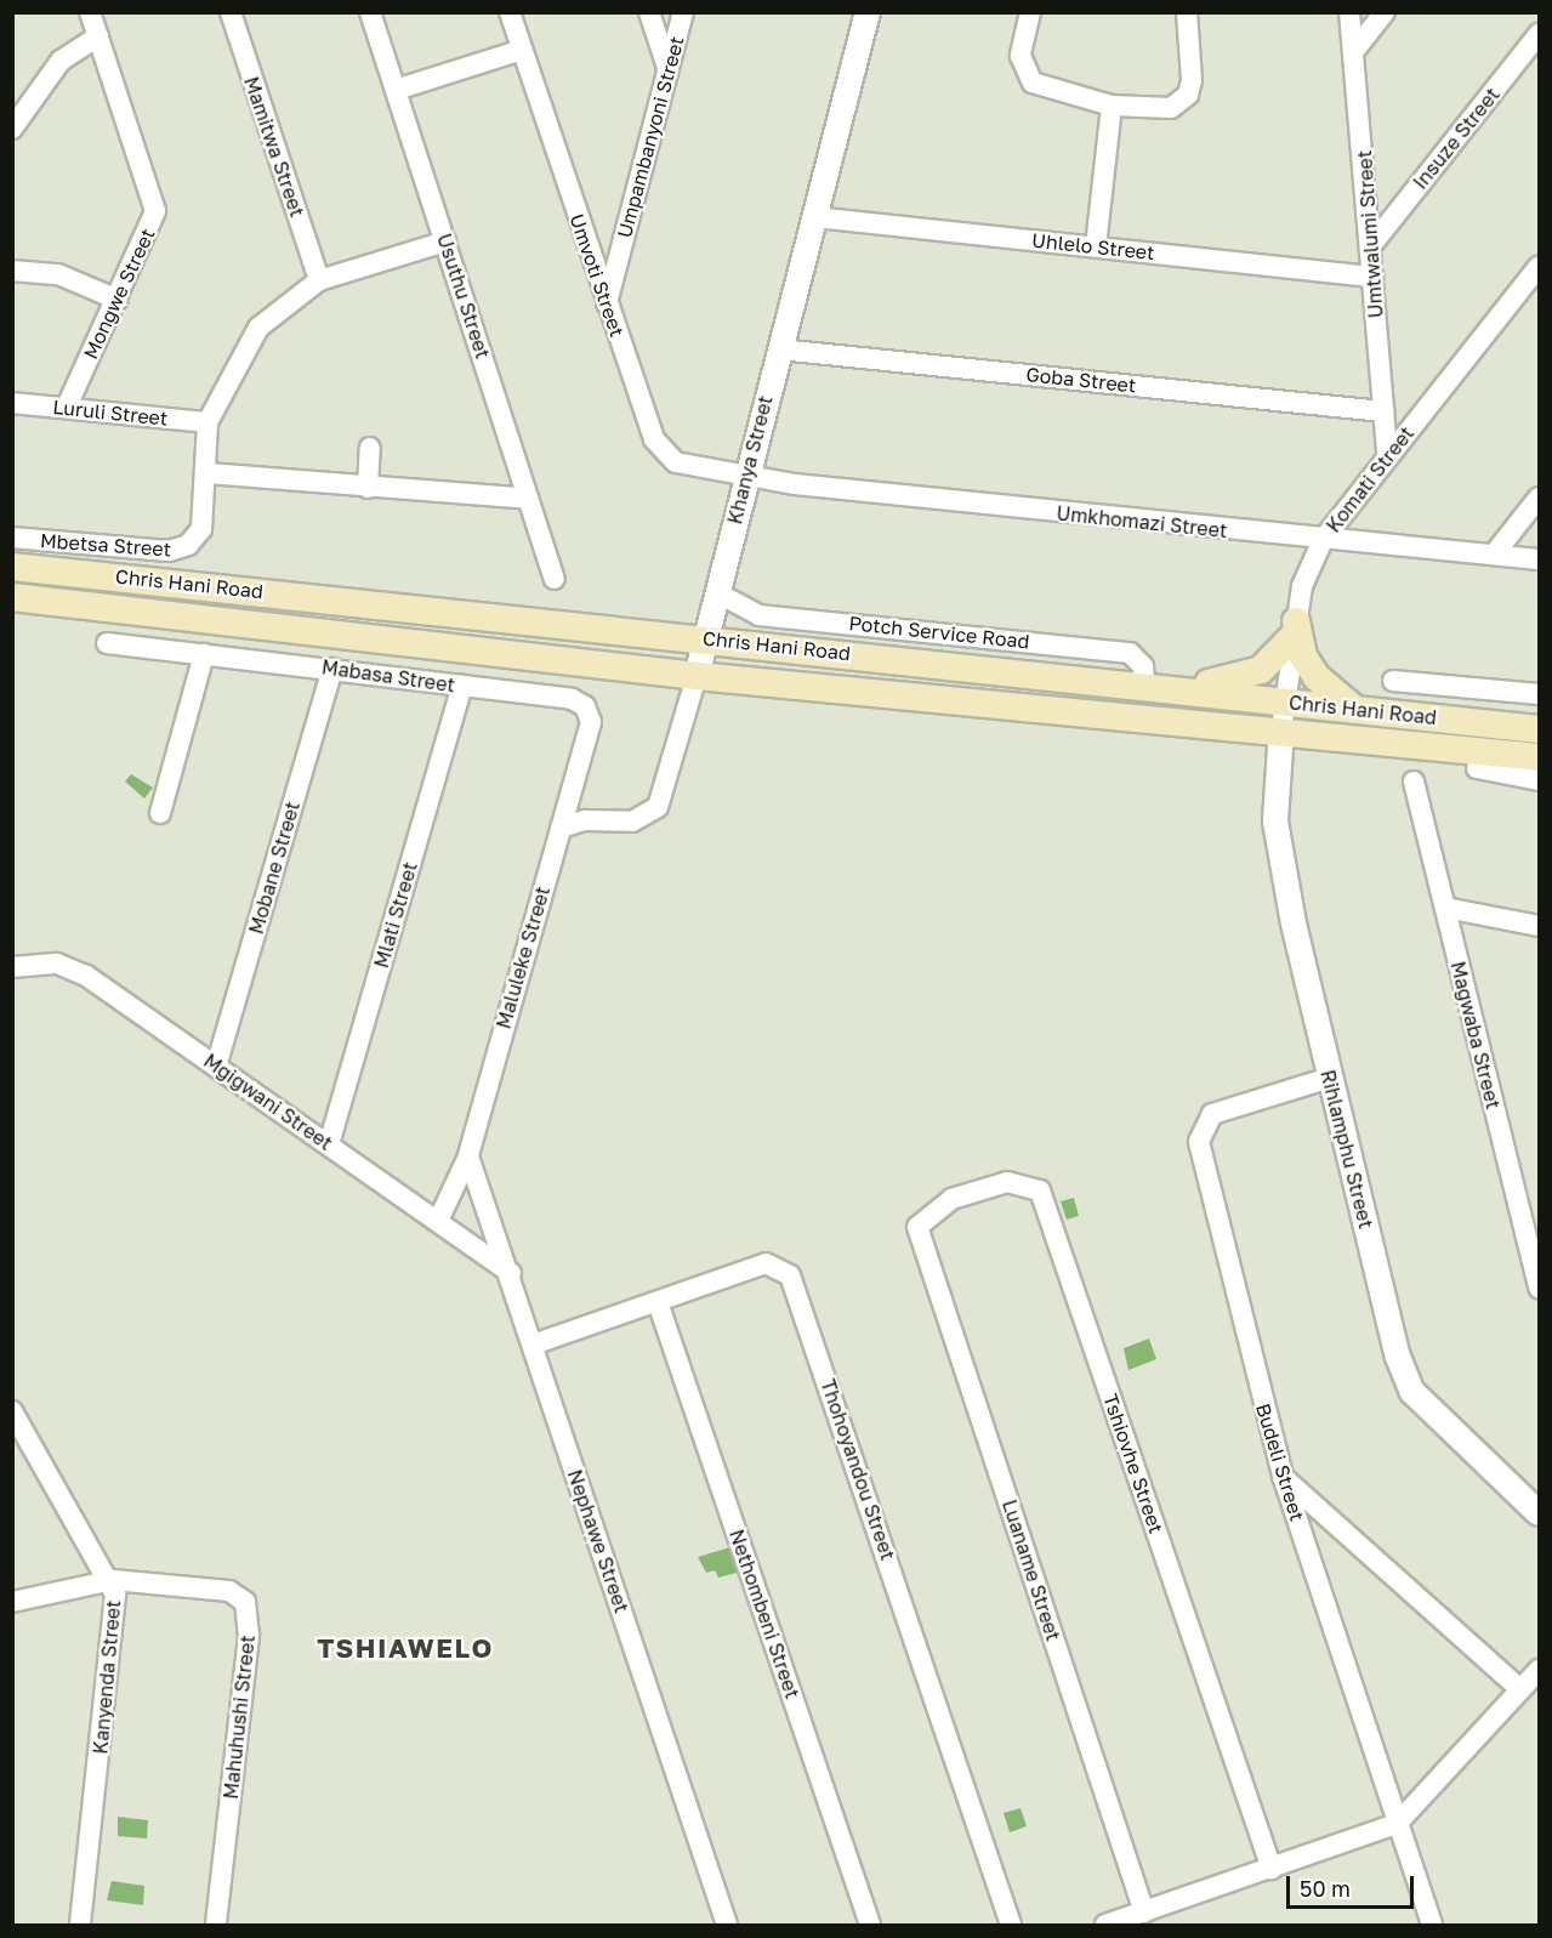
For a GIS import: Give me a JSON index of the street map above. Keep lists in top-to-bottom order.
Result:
{
  "streets": {
    "main road": ["Chris Hani Road"],
    "street": [
      "Umpambanyoni Street",
      "Insuze Street",
      "Mamitwa Street",
      "Umtwalumi Street",
      "Uhlelo Street",
      "Umvoti Street",
      "Mongwe Street",
      "Usuthu Street",
      "Goba Street",
      "Luruli Street",
      "Khanya Street",
      "Komati Street",
      "Umkhomazi Street",
      "Mbetsa Street",
      "Potch Service Road",
      "Mabasa Street",
      "Mobane Street",
      "Mlati Street",
      "Maluleke Street",
      "Magwaba Street",
      "Mgigwani Street",
      "Rihlamphu Street",
      "Budeli Street",
      "Tshiovhe Street",
      "Thohoyandou Street",
      "Nephawe Street",
      "Luaname Street",
      "Nethombeni Street",
      "Kanyenda Street",
      "Mahuhushi Street"
    ]
  },
  "crossings": [
    ["Umpambanyoni Street", "Umvoti Street"],
    ["Insuze Street", "Umtwalumi Street"],
    ["Mamitwa Street", "Mbetsa Street"],
    ["Umtwalumi Street", "Uhlelo Street"],
    ["Umtwalumi Street", "Goba Street"],
    ["Umtwalumi Street", "Komati Street"],
    ["Uhlelo Street", "Khanya Street"],
    ["Umvoti Street", "Khanya Street"],
    ["Umvoti Street", "Umkhomazi Street"],
    ["Mongwe Street", "Luruli Street"],
    ["Usuthu Street", "Mbetsa Street"],
    ["Goba Street", "Khanya Street"],
    ["Luruli Street", "Mbetsa Street"],
    ["Khanya Street", "Umkhomazi Street"],
    ["Khanya Street", "Chris Hani Road"],
    ["Khanya Street", "Potch Service Road"],
    ["Khanya Street", "Maluleke Street"],
    ["Komati Street", "Umkhomazi Street"],
    ["Komati Street", "Chris Hani Road"],
    ["Komati Street", "Rihlamphu Street"],
    ["Chris Hani Road", "Potch Service Road"],
    ["Chris Hani Road", "Rihlamphu Street"],
    ["Mabasa Street", "Mobane Street"],
    ["Mabasa Street", "Mlati Street"],
    ["Mabasa Street", "Maluleke Street"],
    ["Mobane Street", "Mgigwani Street"],
    ["Mlati Street", "Mgigwani Street"],
    ["Maluleke Street", "Mgigwani Street"],
    ["Maluleke Street", "Nephawe Street"],
    ["Mgigwani Street", "Nephawe Street"],
    ["Rihlamphu Street", "Budeli Street"],
    ["Tshiovhe Street", "Luaname Street"],
    ["Thohoyandou Street", "Nephawe Street"],
    ["Thohoyandou Street", "Nethombeni Street"],
    ["Kanyenda Street", "Mahuhushi Street"]
  ],
  "districts": ["TSHIAWELO"],
  "scale_bar": "50 m"
}
